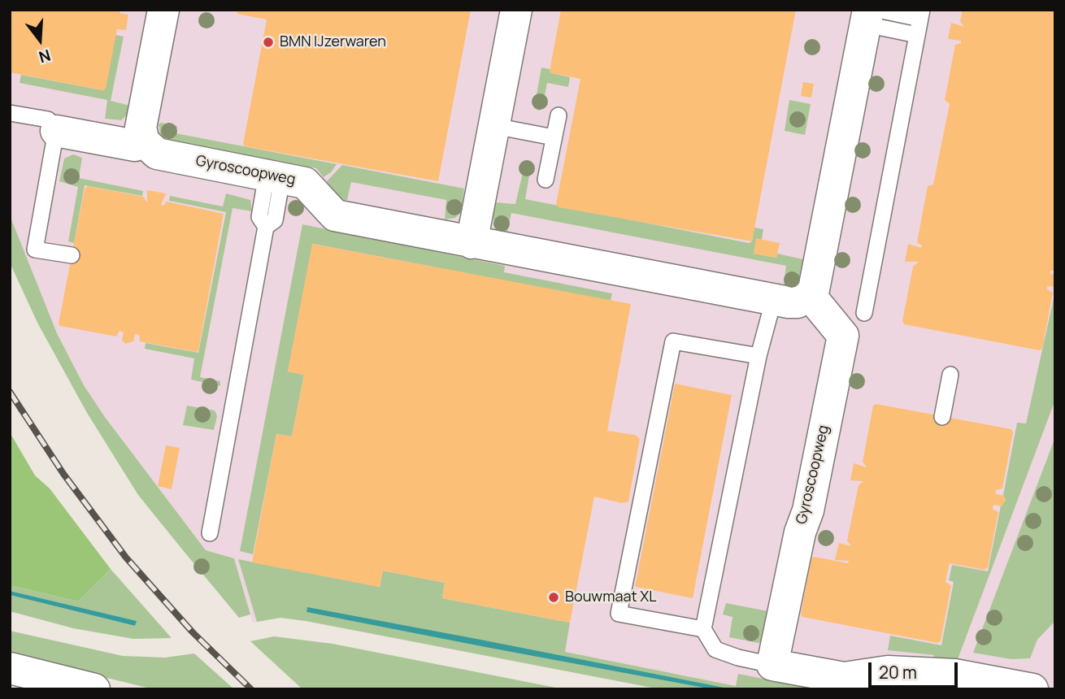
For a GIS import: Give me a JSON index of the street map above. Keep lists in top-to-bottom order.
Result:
{
  "streets": {
    "street": ["Gyroscoopweg"]
  },
  "places": ["BMN IJzerwaren", "Bouwmaat XL"],
  "scale_bar": "20 m",
  "north": "bottom"
}
